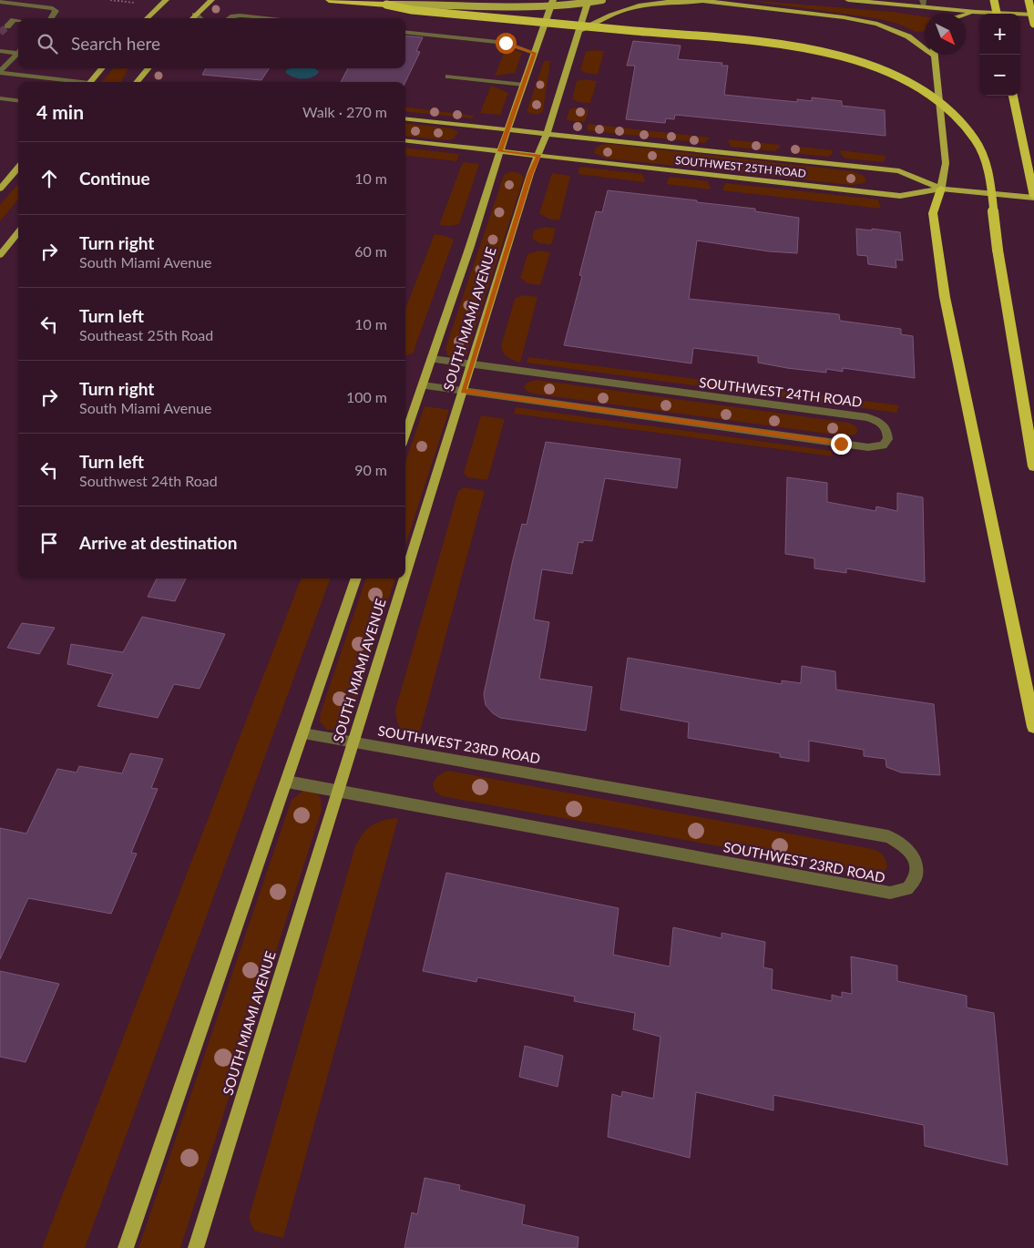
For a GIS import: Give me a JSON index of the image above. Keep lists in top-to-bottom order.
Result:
{
  "streets": {
    "main road": ["SOUTHWEST 25TH ROAD", "SOUTH MIAMI AVENUE"],
    "street": ["SOUTHWEST 24TH ROAD", "SOUTHWEST 23RD ROAD"]
  },
  "crossings": [
    ["SOUTHWEST 25TH ROAD", "SOUTH MIAMI AVENUE"],
    ["SOUTH MIAMI AVENUE", "SOUTHWEST 24TH ROAD"],
    ["SOUTH MIAMI AVENUE", "SOUTHWEST 23RD ROAD"]
  ],
  "north": "bottom right",
  "page": {
    "map_buttons": ["+", "−"],
    "search": "Search here",
    "heading": ["4 min", "Walk · 270 m"],
    "list": [
      ["Continue", "10 m"],
      ["Turn right", "South Miami Avenue", "60 m"],
      ["Turn left", "Southeast 25th Road", "10 m"],
      ["Turn right", "South Miami Avenue", "100 m"],
      ["Turn left", "Southwest 24th Road", "90 m"],
      "Arrive at destination"
    ]
  }
}
